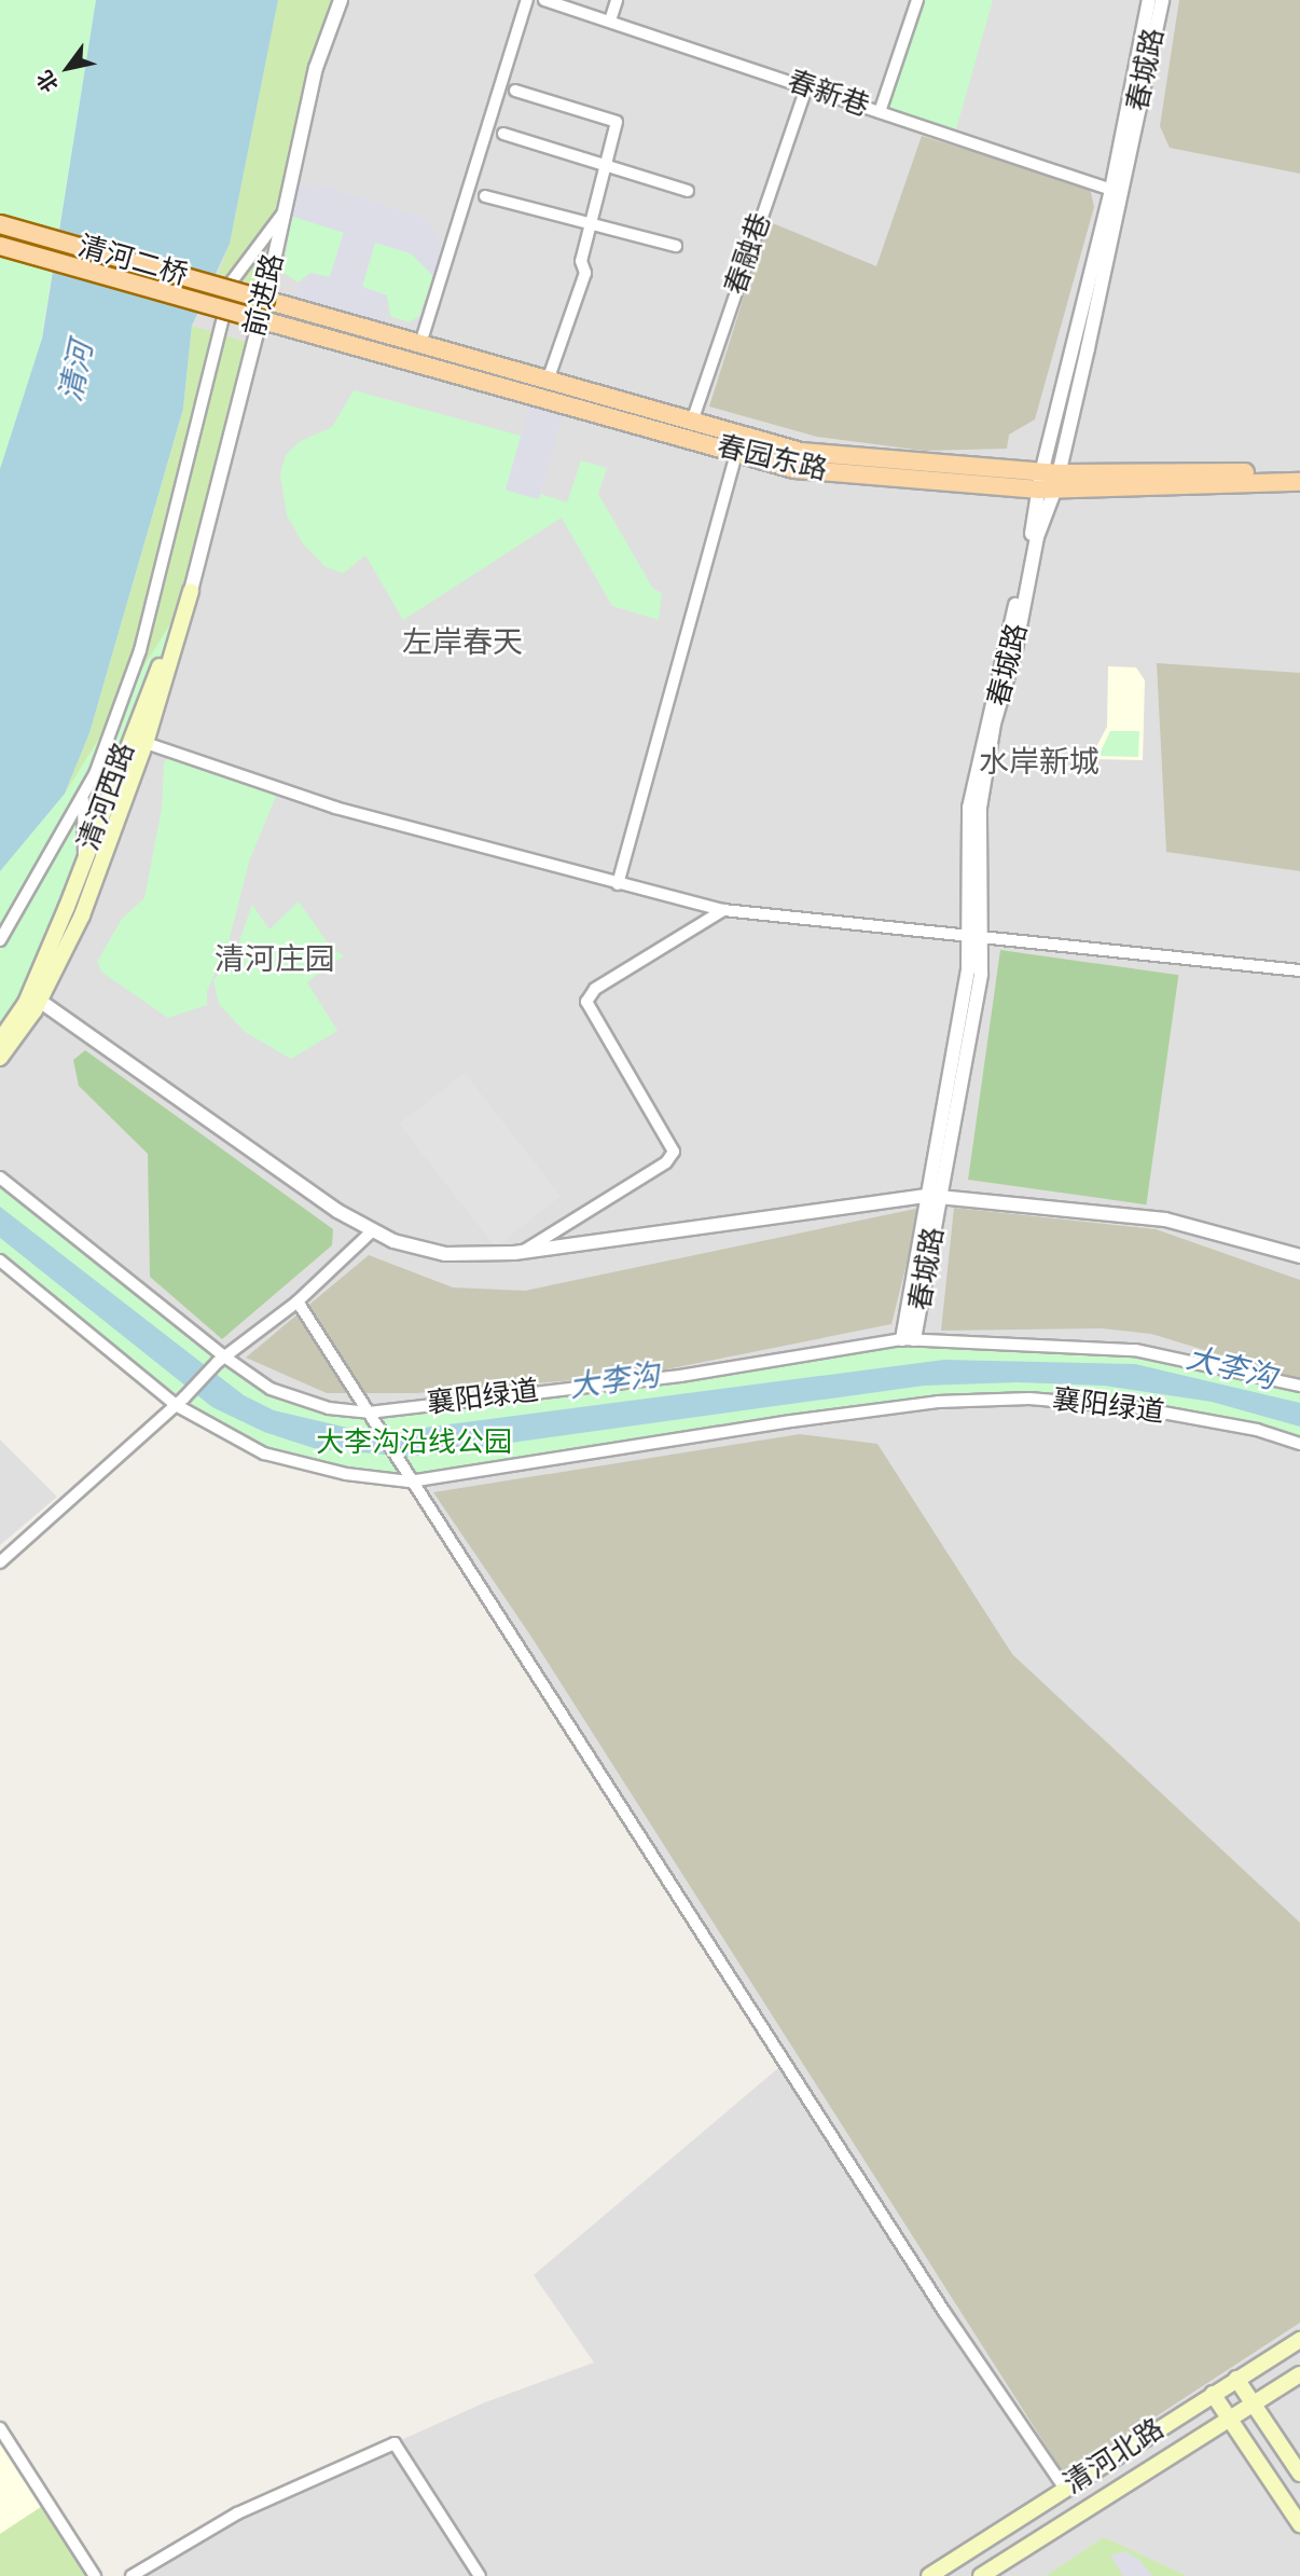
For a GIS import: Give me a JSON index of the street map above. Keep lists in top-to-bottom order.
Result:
{
  "streets": {
    "main road": [
      "清河二桥",
      "春园东路",
      "清河西路",
      "清河北路"
    ],
    "street": [
      "春城路",
      "春新巷",
      "春融巷",
      "前进路",
      "襄阳绿道"
    ]
  },
  "crossings": [
    ["春城路", "春新巷"],
    ["春城路", "春园东路"],
    ["春城路", "襄阳绿道"],
    ["春新巷", "春融巷"],
    ["春融巷", "春园东路"],
    ["清河二桥", "前进路"],
    ["清河二桥", "春园东路"],
    ["前进路", "春园东路"],
    ["前进路", "清河西路"]
  ],
  "districts": ["左岸春天", "水岸新城", "清河庄园"],
  "water": ["清河", "大李沟"],
  "parks": ["大李沟沿线公园"],
  "north": "bottom left"
}
